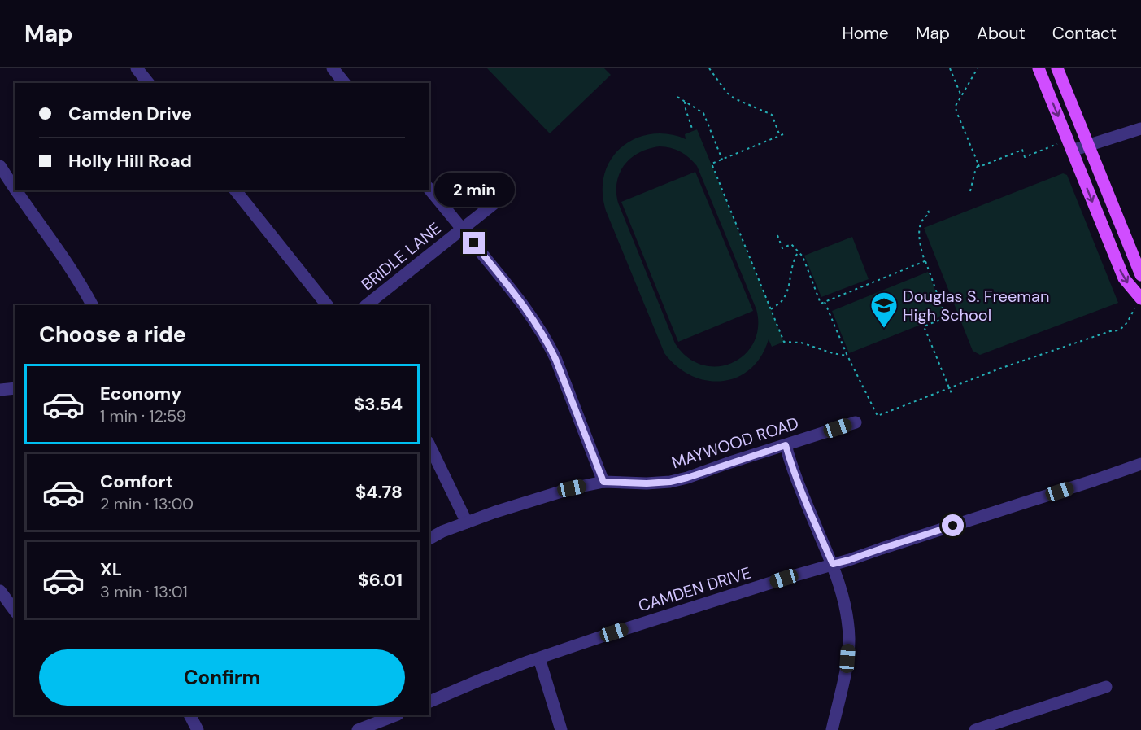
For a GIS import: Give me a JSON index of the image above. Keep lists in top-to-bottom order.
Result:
{
  "streets": {
    "street": ["BRIDLE LANE", "MAYWOOD ROAD", "CAMDEN DRIVE"]
  },
  "places": {
    "school or university": ["Douglas S. Freeman High School"]
  },
  "page": {
    "header": "Map",
    "nav": [
      "Home",
      "Map",
      "About",
      "Contact"
    ],
    "banner": ["Camden Drive", "Holly Hill Road"],
    "bubble": "2 min",
    "heading": "Choose a ride",
    "list": [
      {
        "name": "Economy",
        "note": "1 min · 12:59",
        "value": "$3.54"
      },
      {
        "name": "Comfort",
        "note": "2 min · 13:00",
        "value": "$4.78"
      },
      {
        "name": "XL",
        "note": "3 min · 13:01",
        "value": "$6.01"
      }
    ],
    "buttons": "Confirm"
  }
}
